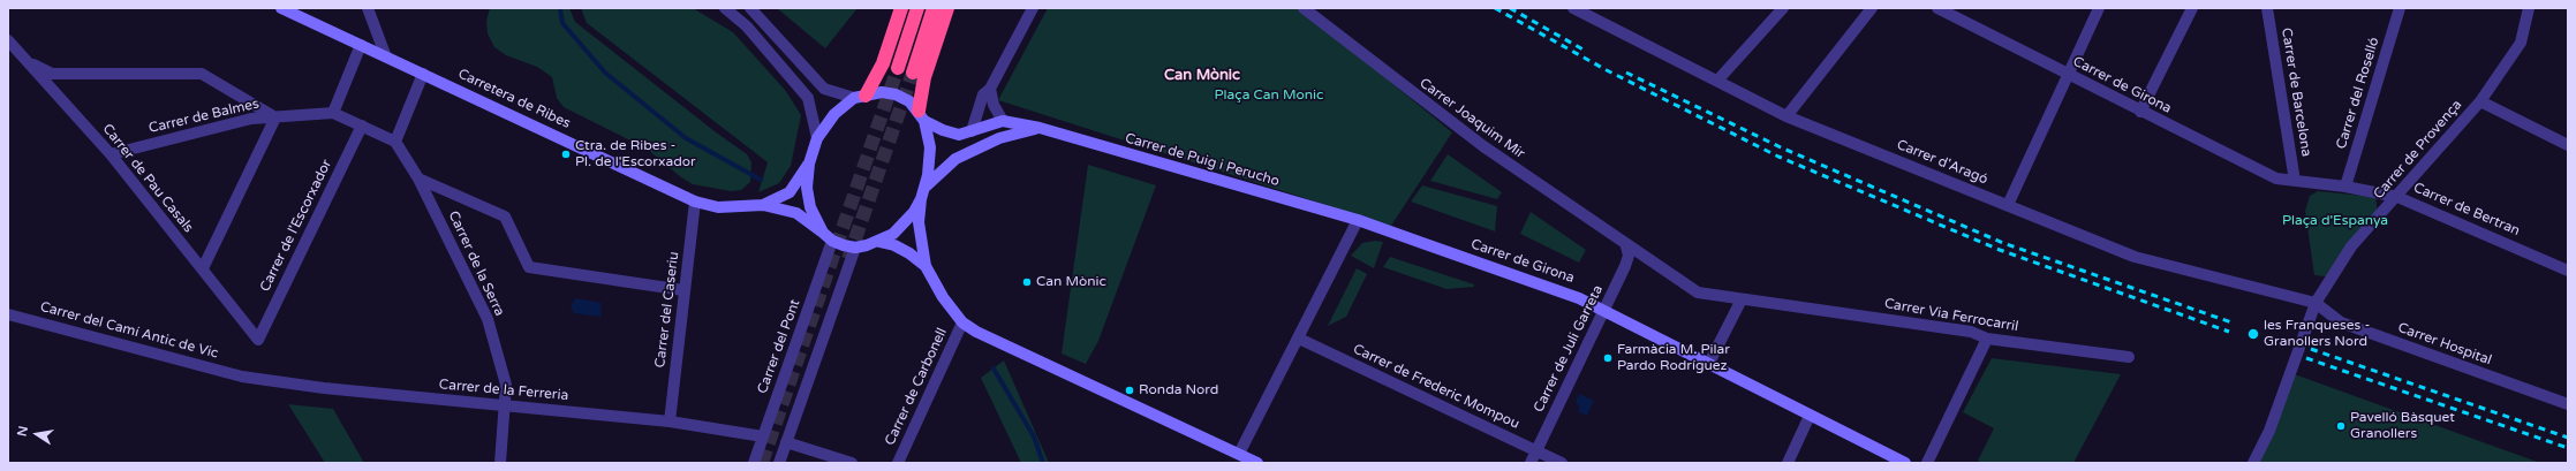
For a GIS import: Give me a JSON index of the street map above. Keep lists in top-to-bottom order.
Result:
{
  "streets": {
    "street": [
      "Carrer de Girona",
      "Carrer de Barcelona",
      "Carrer del Roselló",
      "Carretera de Ribes",
      "Carrer de Balmes",
      "Carrer Joaquim Mir",
      "Carrer de Provença",
      "Carrer de Puig i Perucho",
      "Carrer d'Aragó",
      "Carrer de Pau Casals",
      "Carrer de Bertran",
      "Carrer de l'Escorxador",
      "Carrer de la Serra",
      "Carrer del Caseriu",
      "Carrer Via Ferrocarril",
      "Carrer del Camí Antic de Vic",
      "Carrer Hospital",
      "Carrer del Pont",
      "Carrer de Juli Garreta",
      "Carrer de Carbonell",
      "Carrer de Frederic Mompou",
      "Carrer de la Ferreria"
    ]
  },
  "crossings": [
    ["Carrer de Girona", "Carrer de Barcelona"],
    ["Carrer de Girona", "Carrer de Puig i Perucho"],
    ["Carrer de Girona", "Carrer de Bertran"],
    ["Carrer de Girona", "Carrer de Juli Garreta"],
    ["Carrer de Barcelona", "Carrer de Bertran"],
    ["Carrer del Roselló", "Carrer de Bertran"],
    ["Carretera de Ribes", "Carrer del Caseriu"],
    ["Carretera de Ribes", "Carrer del Pont"],
    ["Carrer de Balmes", "Carrer de Pau Casals"],
    ["Carrer Joaquim Mir", "Carrer Via Ferrocarril"],
    ["Carrer Joaquim Mir", "Carrer de Juli Garreta"],
    ["Carrer de Provença", "Carrer d'Aragó"],
    ["Carrer de Provença", "Carrer de Bertran"],
    ["Carrer de Provença", "Carrer Hospital"],
    ["Carrer d'Aragó", "Carrer Hospital"],
    ["Carrer de Pau Casals", "Carrer de l'Escorxador"],
    ["Carrer de la Serra", "Carrer de la Ferreria"],
    ["Carrer del Caseriu", "Carrer de la Ferreria"],
    ["Carrer Via Ferrocarril", "Carrer de Juli Garreta"],
    ["Carrer del Camí Antic de Vic", "Carrer de la Ferreria"],
    ["Carrer del Pont", "Carrer de la Ferreria"],
    ["Carrer de Juli Garreta", "Carrer de Frederic Mompou"]
  ],
  "districts": ["Can Mònic"],
  "parks": ["Plaça Can Monic", "Plaça d'Espanya"],
  "places": [
    "Ctra. de Ribes - Pl. de l'Escorxador",
    "Can Mònic",
    "les Franqueses - Granollers Nord",
    "Farmàcia M. Pilar Pardo Rodríguez",
    "Ronda Nord",
    "Pavelló Bàsquet Granollers"
  ],
  "north": "left"
}
